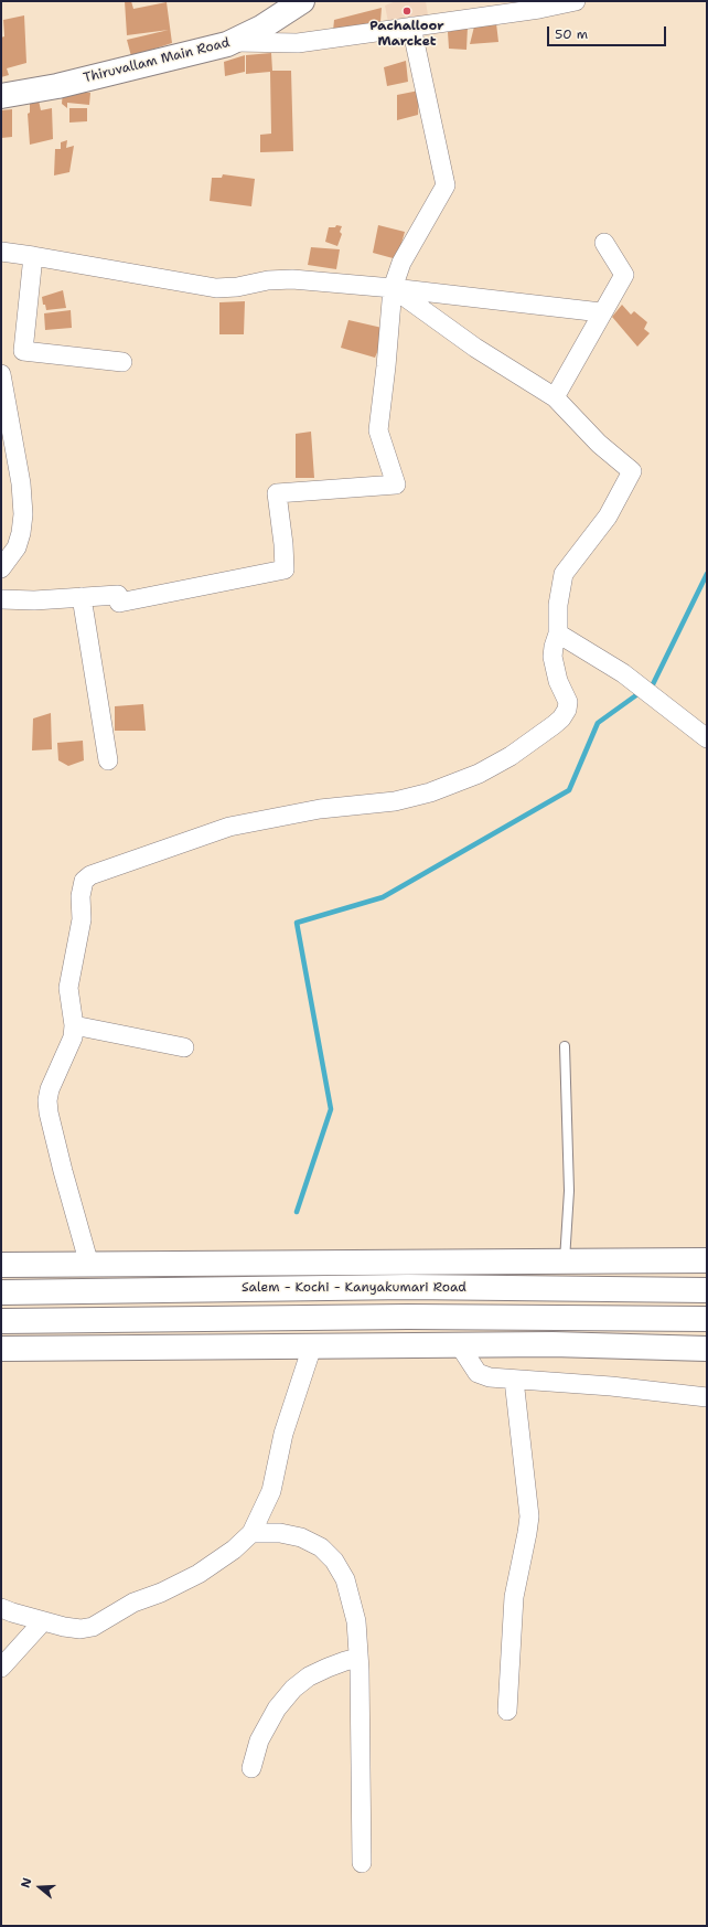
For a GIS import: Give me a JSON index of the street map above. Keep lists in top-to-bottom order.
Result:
{
  "streets": {
    "main road": ["Thiruvallam Main Road", "Salem - Kochi - Kanyakumari Road"]
  },
  "places": ["Pachalloor Marcket"],
  "scale_bar": "50 m",
  "north": "left"
}
